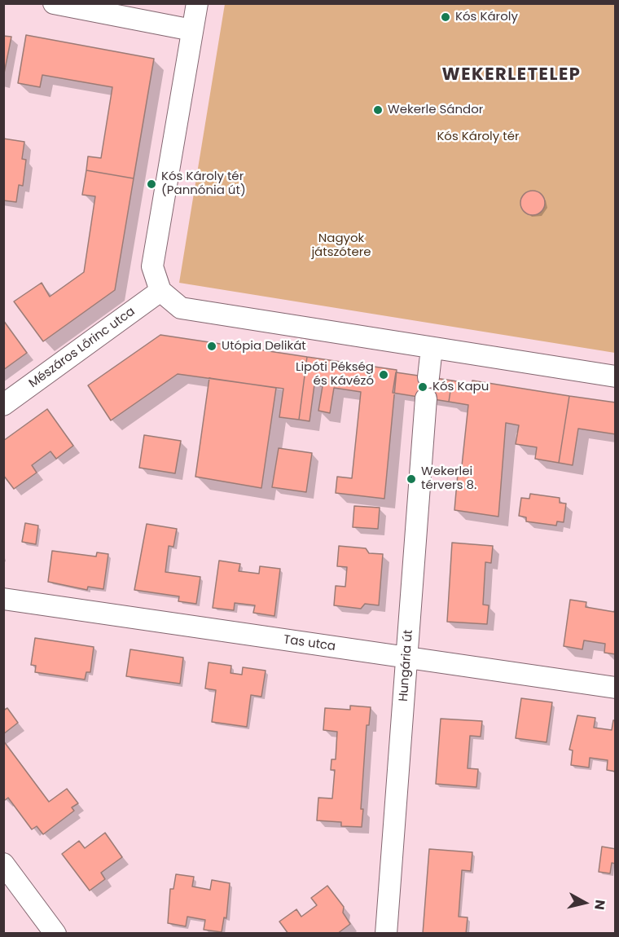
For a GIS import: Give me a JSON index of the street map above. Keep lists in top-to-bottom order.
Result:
{
  "streets": {
    "street": ["Mészáros Lőrinc utca", "Tas utca", "Hungária út"]
  },
  "crossings": [
    ["Tas utca", "Hungária út"]
  ],
  "districts": ["WEKERLETELEP"],
  "parks": ["Kós Károly tér", "Nagyok játszótere"],
  "places": [
    "Kós Károly",
    "Wekerle Sándor",
    "Kós Károly tér (Pannónia út)",
    "Utópia Delikát",
    "Lipóti Pékség és Kávézó",
    "Kós Kapu",
    "Wekerlei térvers 8."
  ],
  "north": "right"
}
